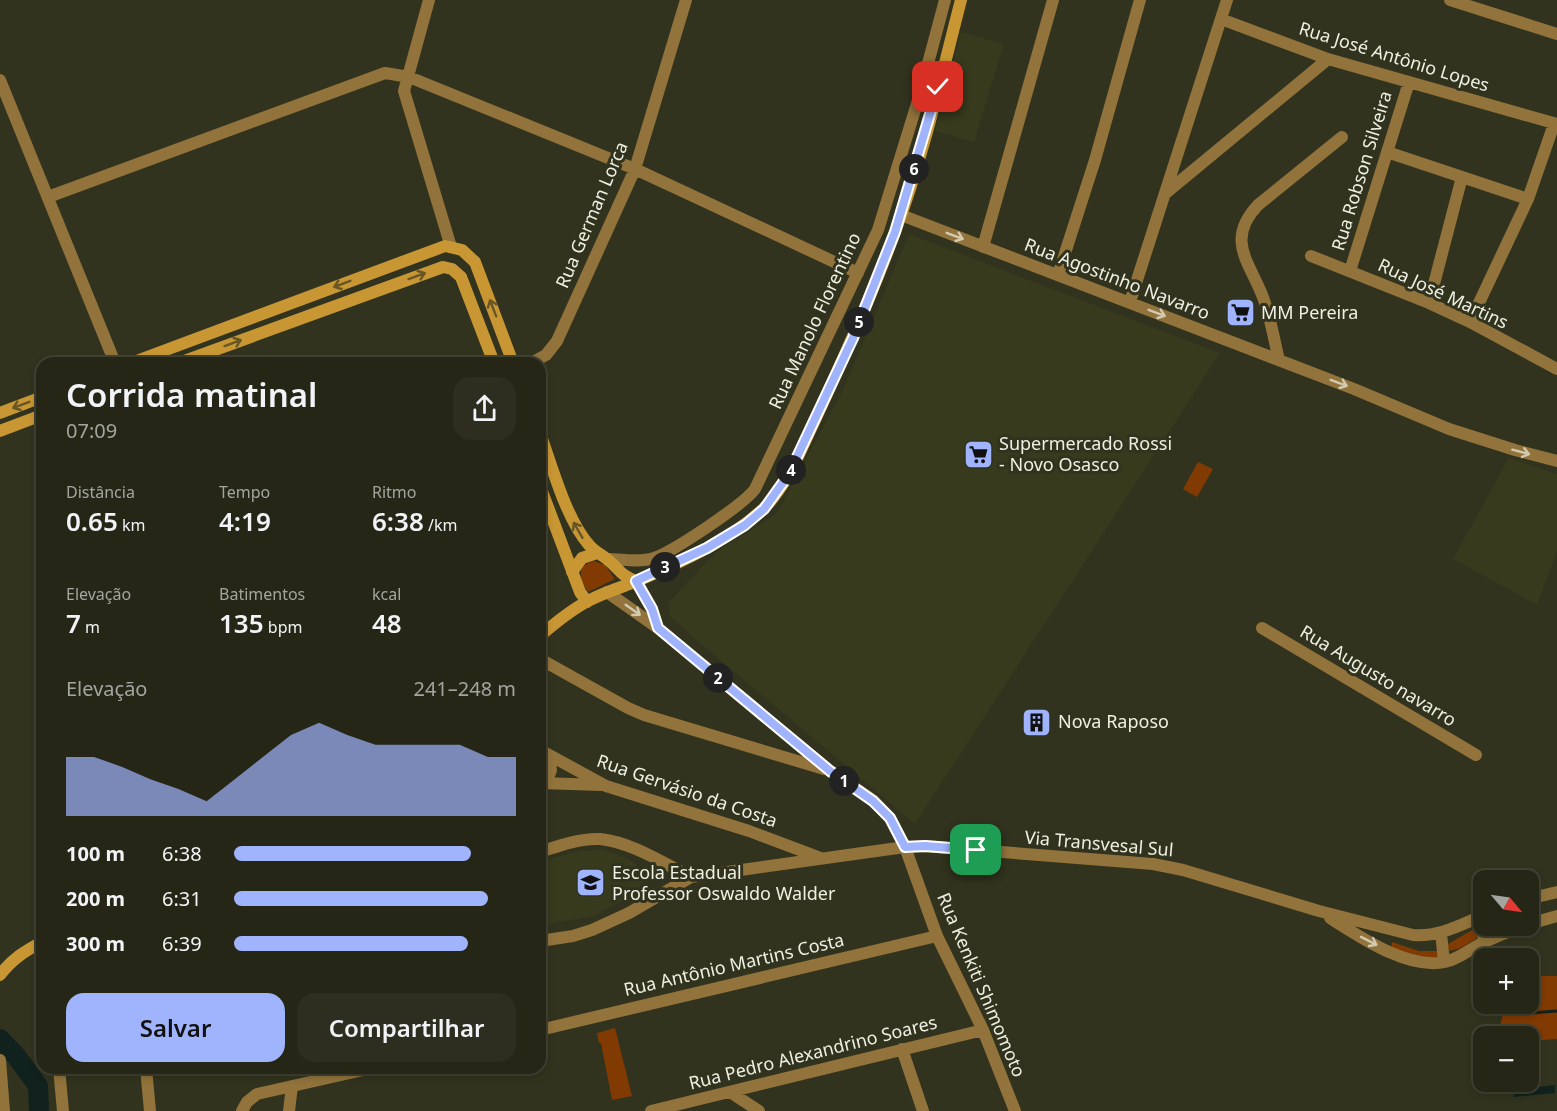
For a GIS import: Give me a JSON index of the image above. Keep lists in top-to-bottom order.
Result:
{
  "streets": {
    "street": [
      "Rua José Antônio Lopes",
      "Rua Robson Silveira",
      "Rua German Lorca",
      "Rua Agostinho Navarro",
      "Rua José Martins",
      "Rua Manolo Florentino",
      "Rua Augusto navarro",
      "Rua Gervásio da Costa",
      "Via Transvesal Sul",
      "Rua Antônio Martins Costa",
      "Rua Kenkiti Shimomoto",
      "Rua Pedro Alexandrino Soares"
    ]
  },
  "crossings": [
    ["Rua José Antônio Lopes", "Rua Robson Silveira"],
    ["Rua Robson Silveira", "Rua José Martins"],
    ["Rua Gervásio da Costa", "Via Transvesal Sul"],
    ["Via Transvesal Sul", "Rua Kenkiti Shimomoto"],
    ["Rua Antônio Martins Costa", "Rua Kenkiti Shimomoto"],
    ["Rua Kenkiti Shimomoto", "Rua Pedro Alexandrino Soares"]
  ],
  "one_way": ["Rua Agostinho Navarro"],
  "places": {
    "supermarket": ["MM Pereira", "Supermercado Rossi - Novo Osasco"],
    "building": ["Nova Raposo"],
    "school or university": ["Escola Estadual Professor Oswaldo Walder"]
  },
  "north": "bottom right",
  "page": {
    "pins": [
      "6",
      "5",
      "4",
      "3",
      "2",
      "1"
    ],
    "heading": ["Corrida matinal", "07:09"],
    "stats": [
      ["Distância", "0.65 km"],
      ["Tempo", "4:19"],
      ["Ritmo", "6:38 /km"],
      ["Elevação", "7 m"],
      ["Batimentos", "135 bpm"],
      ["kcal", "48"]
    ],
    "chart": ["Elevação", "241–248 m"],
    "list": [
      {
        "name": "100 m",
        "note": "6:38"
      },
      {
        "name": "200 m",
        "note": "6:31"
      },
      {
        "name": "300 m",
        "note": "6:39"
      }
    ],
    "map_buttons": ["+", "−"],
    "buttons": ["Salvar", "Compartilhar"]
  }
}
